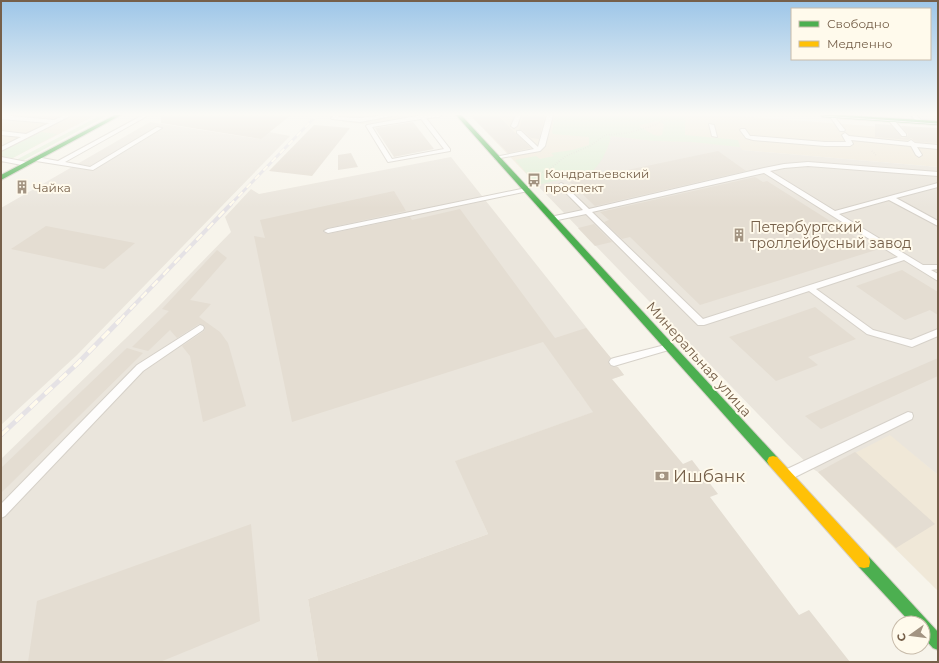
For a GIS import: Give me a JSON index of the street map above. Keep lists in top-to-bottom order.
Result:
{
  "streets": {
    "street": ["Минеральная улица"]
  },
  "places": {
    "bus stop": ["Кондратьевский проспект"],
    "building": ["Чайка", "Петербургский троллейбусный завод"],
    "bank": ["Ишбанк"]
  },
  "legend": ["Свободно", "Медленно"],
  "north": "left"
}
